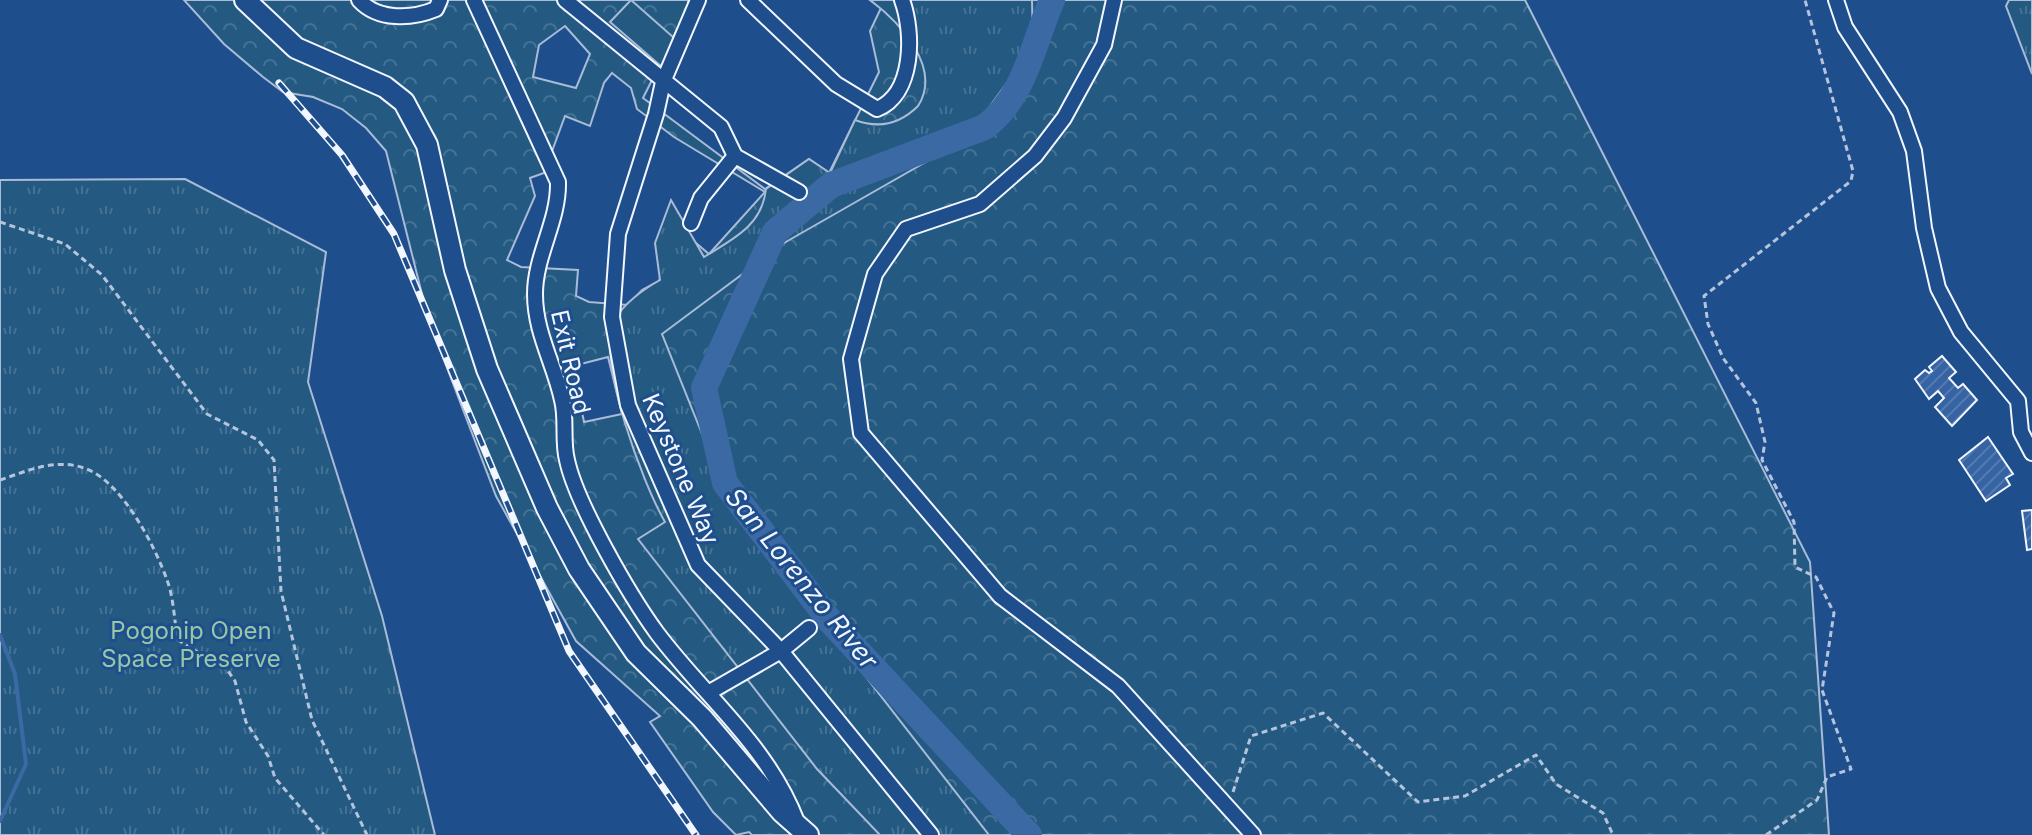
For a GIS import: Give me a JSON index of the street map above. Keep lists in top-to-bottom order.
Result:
{
  "streets": {
    "street": ["Exit Road", "Keystone Way"]
  },
  "water": ["San Lorenzo River"],
  "parks": ["Pogonip Open Space Preserve"]
}
